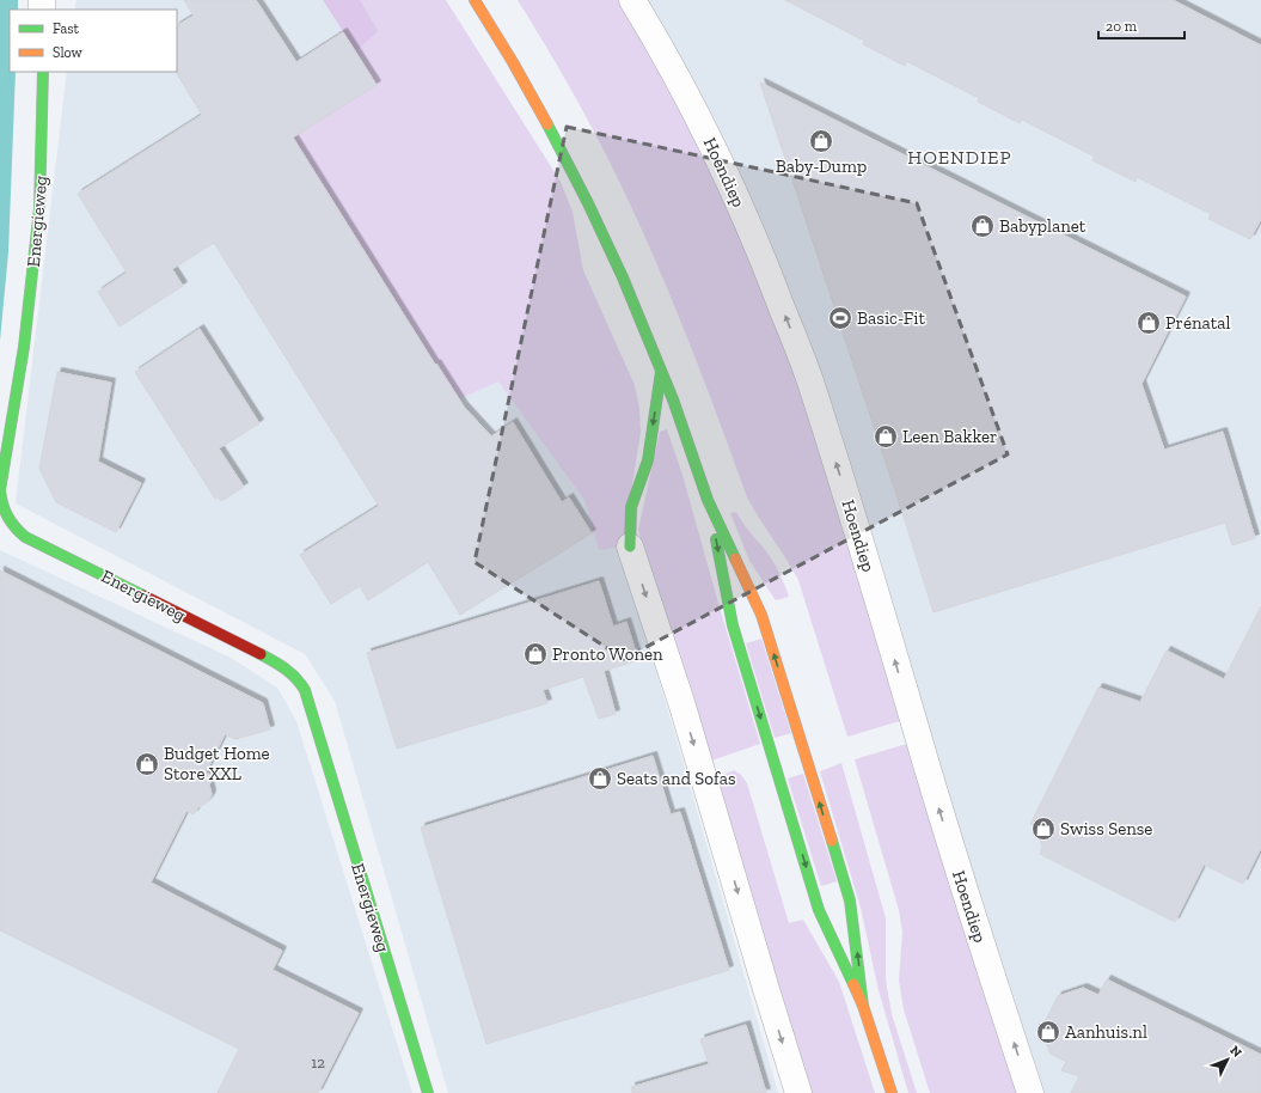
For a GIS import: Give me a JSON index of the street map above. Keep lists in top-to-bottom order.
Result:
{
  "streets": {
    "main road": ["Energieweg"],
    "street": ["Hoendiep"]
  },
  "districts": ["HOENDIEP"],
  "places": {
    "shop": [
      "Baby-Dump",
      "Babyplanet",
      "Prénatal",
      "Leen Bakker",
      "Pronto Wonen",
      "Budget Home Store XXL",
      "Seats and Sofas",
      "Swiss Sense",
      "Aanhuis.nl"
    ],
    "sports": ["Basic-Fit"]
  },
  "house_numbers": ["12"],
  "legend": ["Fast", "Slow"],
  "scale_bar": "20 m",
  "north": "top right"
}
